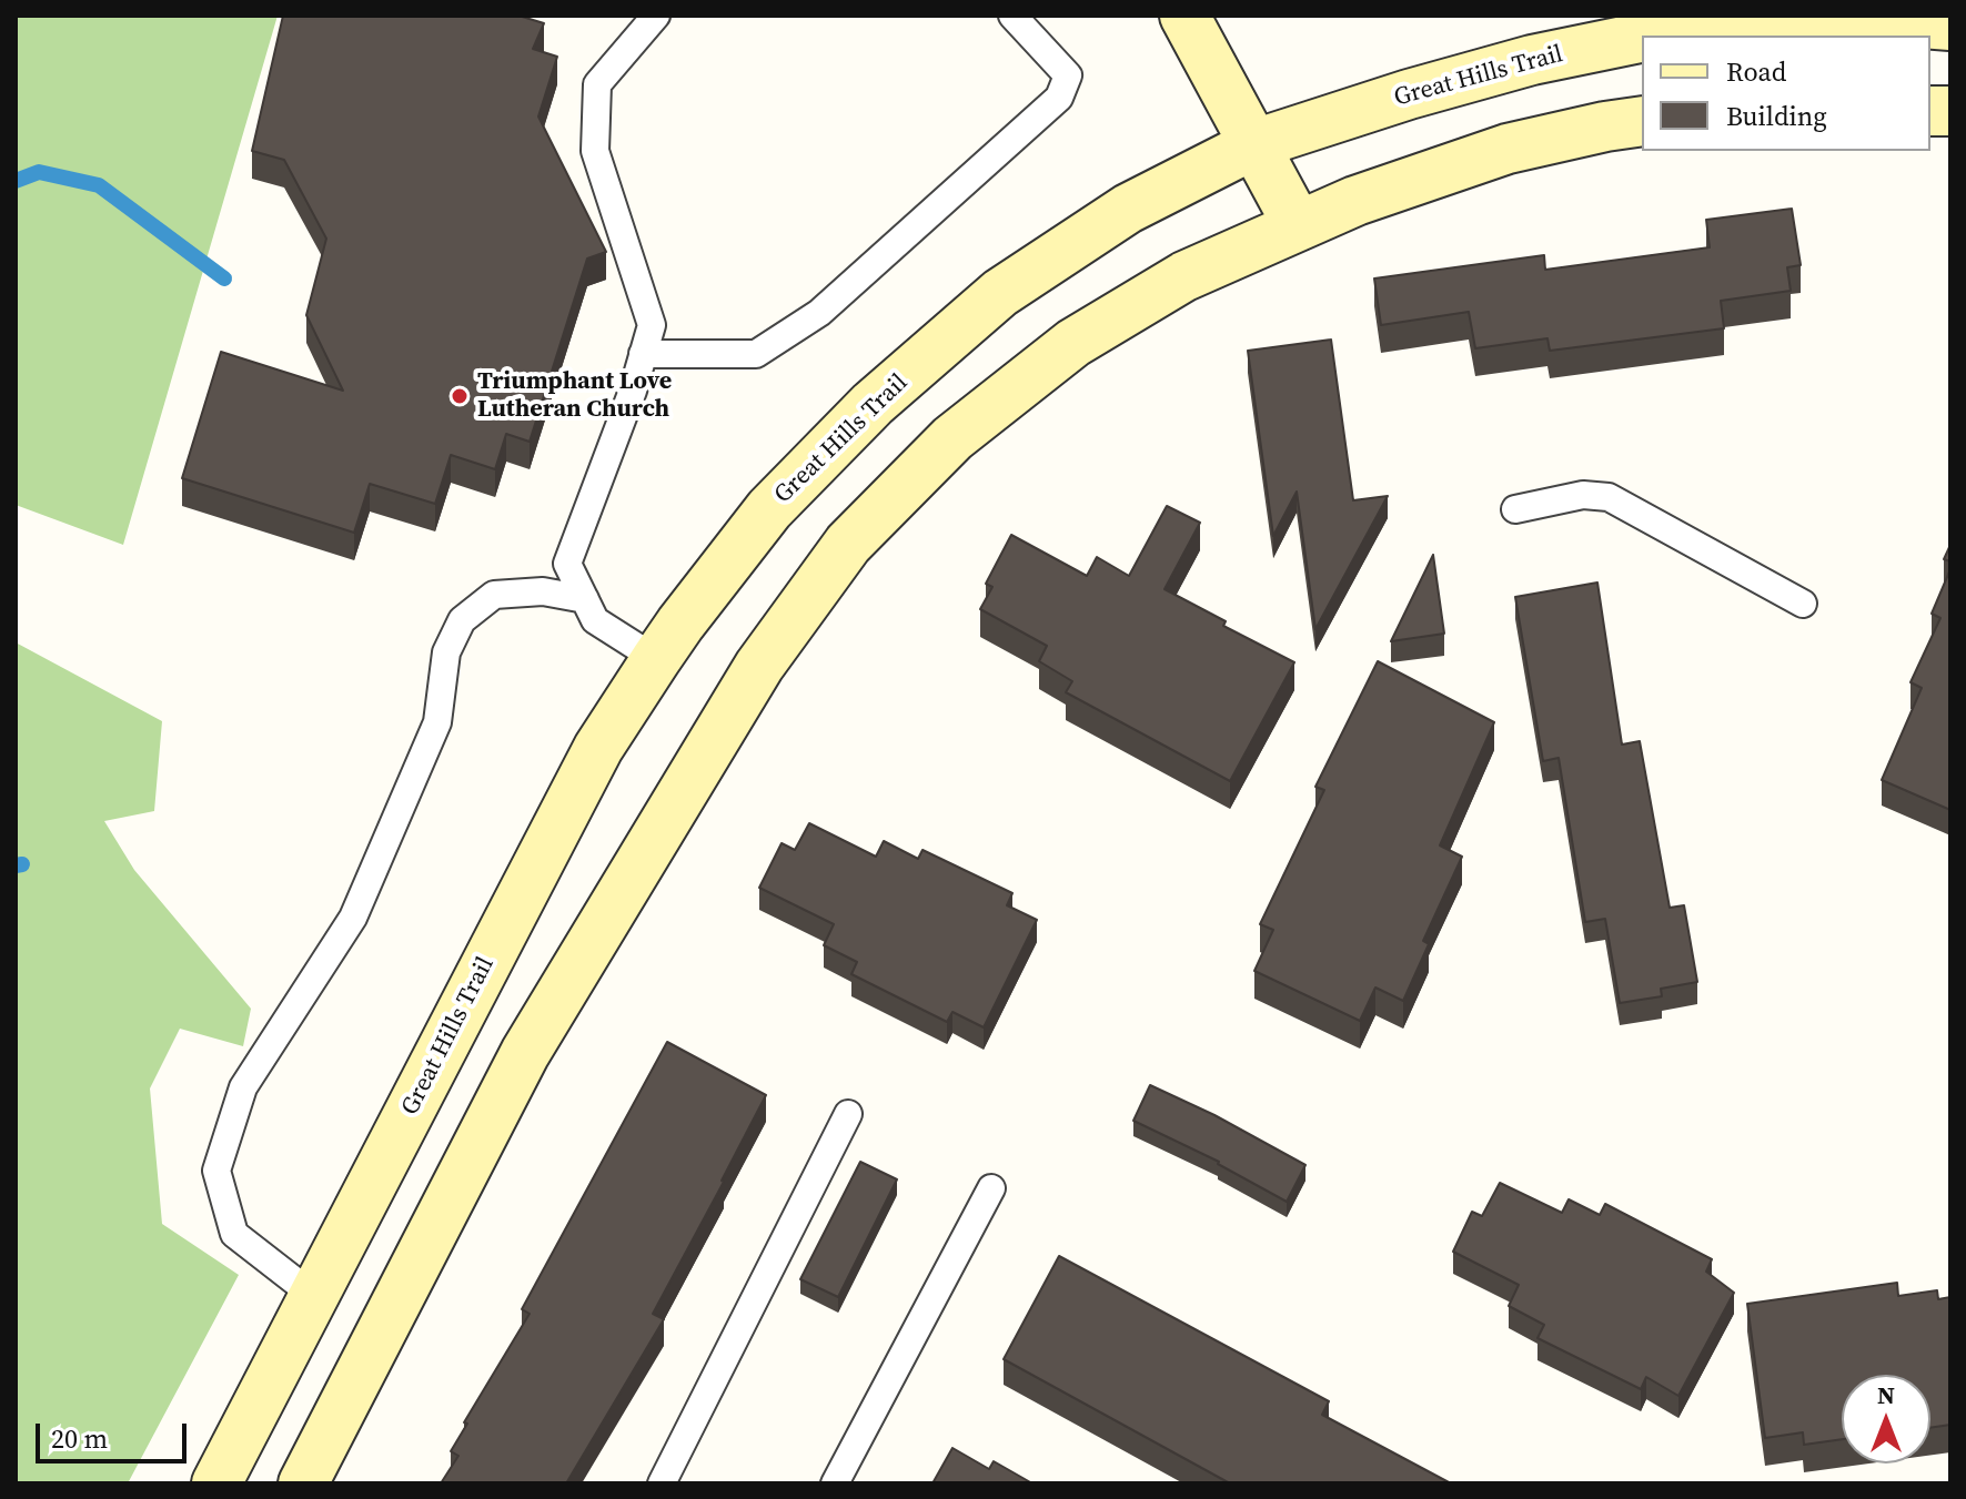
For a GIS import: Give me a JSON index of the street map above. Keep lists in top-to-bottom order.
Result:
{
  "streets": {
    "street": ["Great Hills Trail"]
  },
  "places": ["Triumphant Love Lutheran Church"],
  "legend": ["Road", "Building"],
  "scale_bar": "20 m",
  "north": "top"
}
